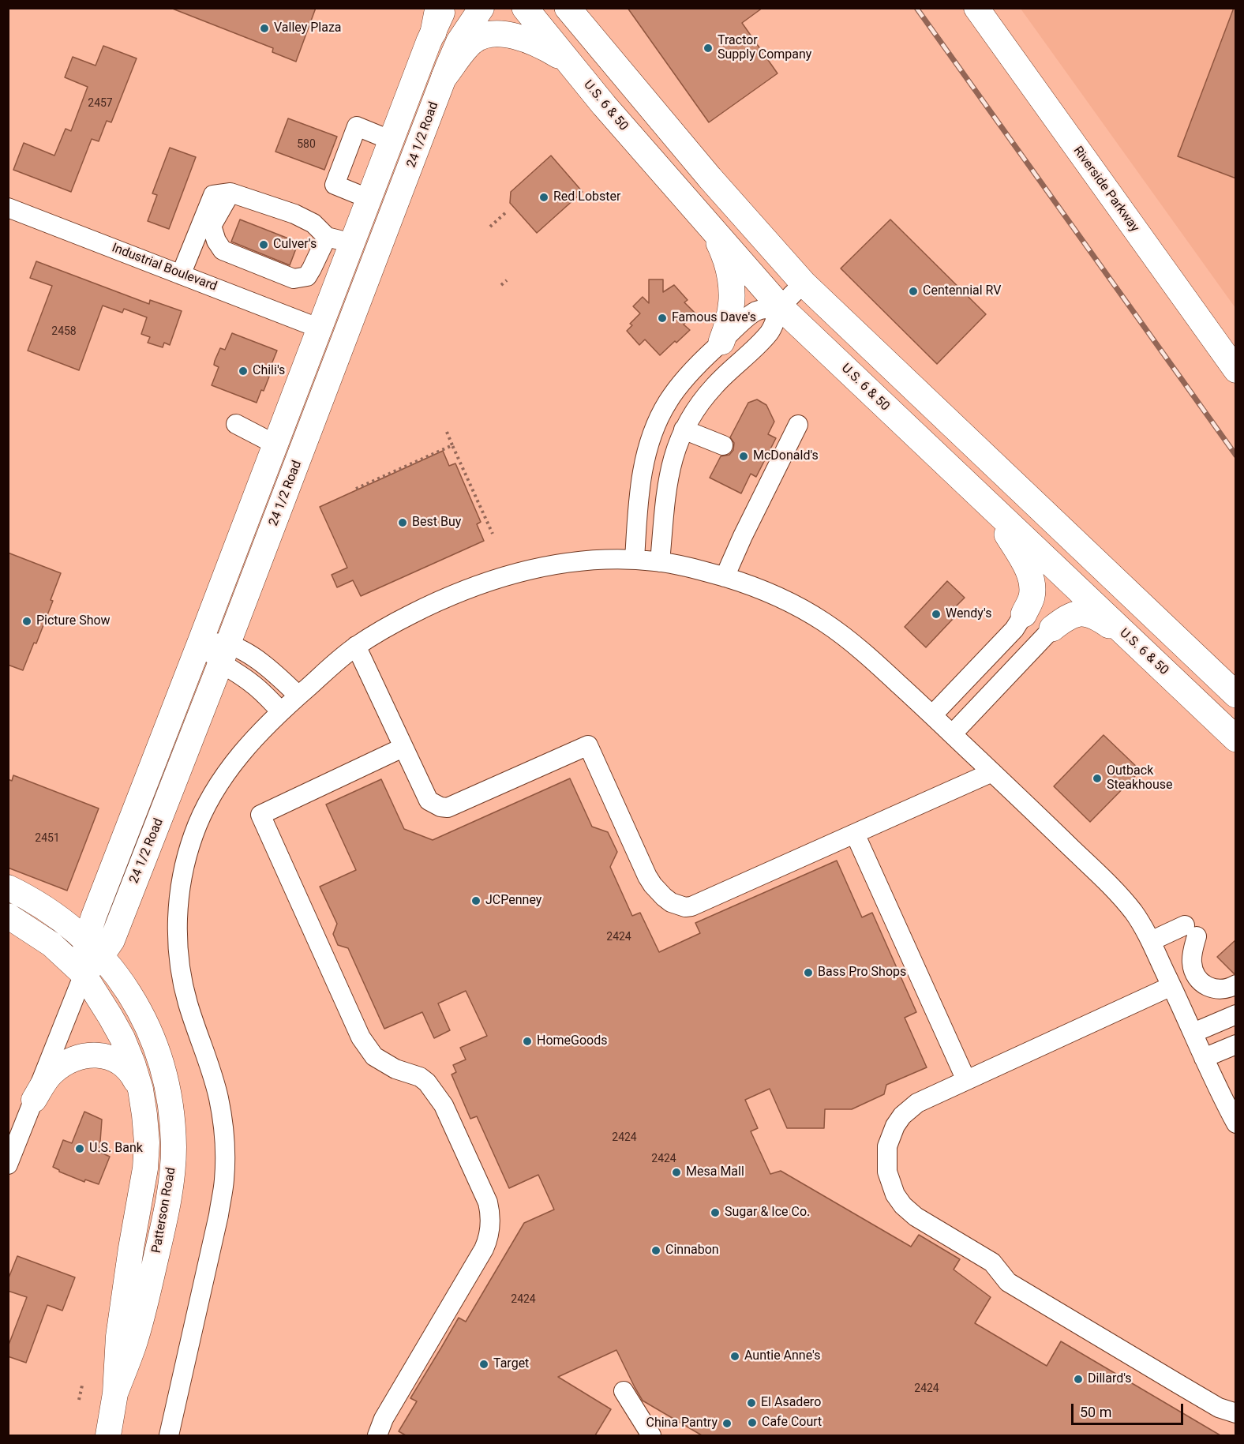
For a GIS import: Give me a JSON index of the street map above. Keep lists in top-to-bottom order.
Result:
{
  "streets": {
    "highway": ["U.S. 6 & 50"],
    "main road": ["24 1/2 Road", "Riverside Parkway", "Patterson Road"],
    "street": ["Industrial Boulevard"]
  },
  "crossings": [
    ["24 1/2 Road", "Industrial Boulevard"],
    ["24 1/2 Road", "Patterson Road"]
  ],
  "places": [
    "Valley Plaza",
    "Tractor Supply Company",
    "Red Lobster",
    "Culver's",
    "Centennial RV",
    "Famous Dave's",
    "Chili's",
    "McDonald's",
    "Best Buy",
    "Wendy's",
    "Picture Show",
    "Outback Steakhouse",
    "JCPenney",
    "Bass Pro Shops",
    "HomeGoods",
    "U.S. Bank",
    "Mesa Mall",
    "Sugar & Ice Co.",
    "Cinnabon",
    "Auntie Anne's",
    "Target",
    "Dillard's",
    "El Asadero",
    "Cafe Court",
    "China Pantry"
  ],
  "house_numbers": [
    "2457",
    "580",
    "2458",
    "2451",
    "2424",
    "2424",
    "2424",
    "2424",
    "2424"
  ],
  "scale_bar": "50 m"
}
